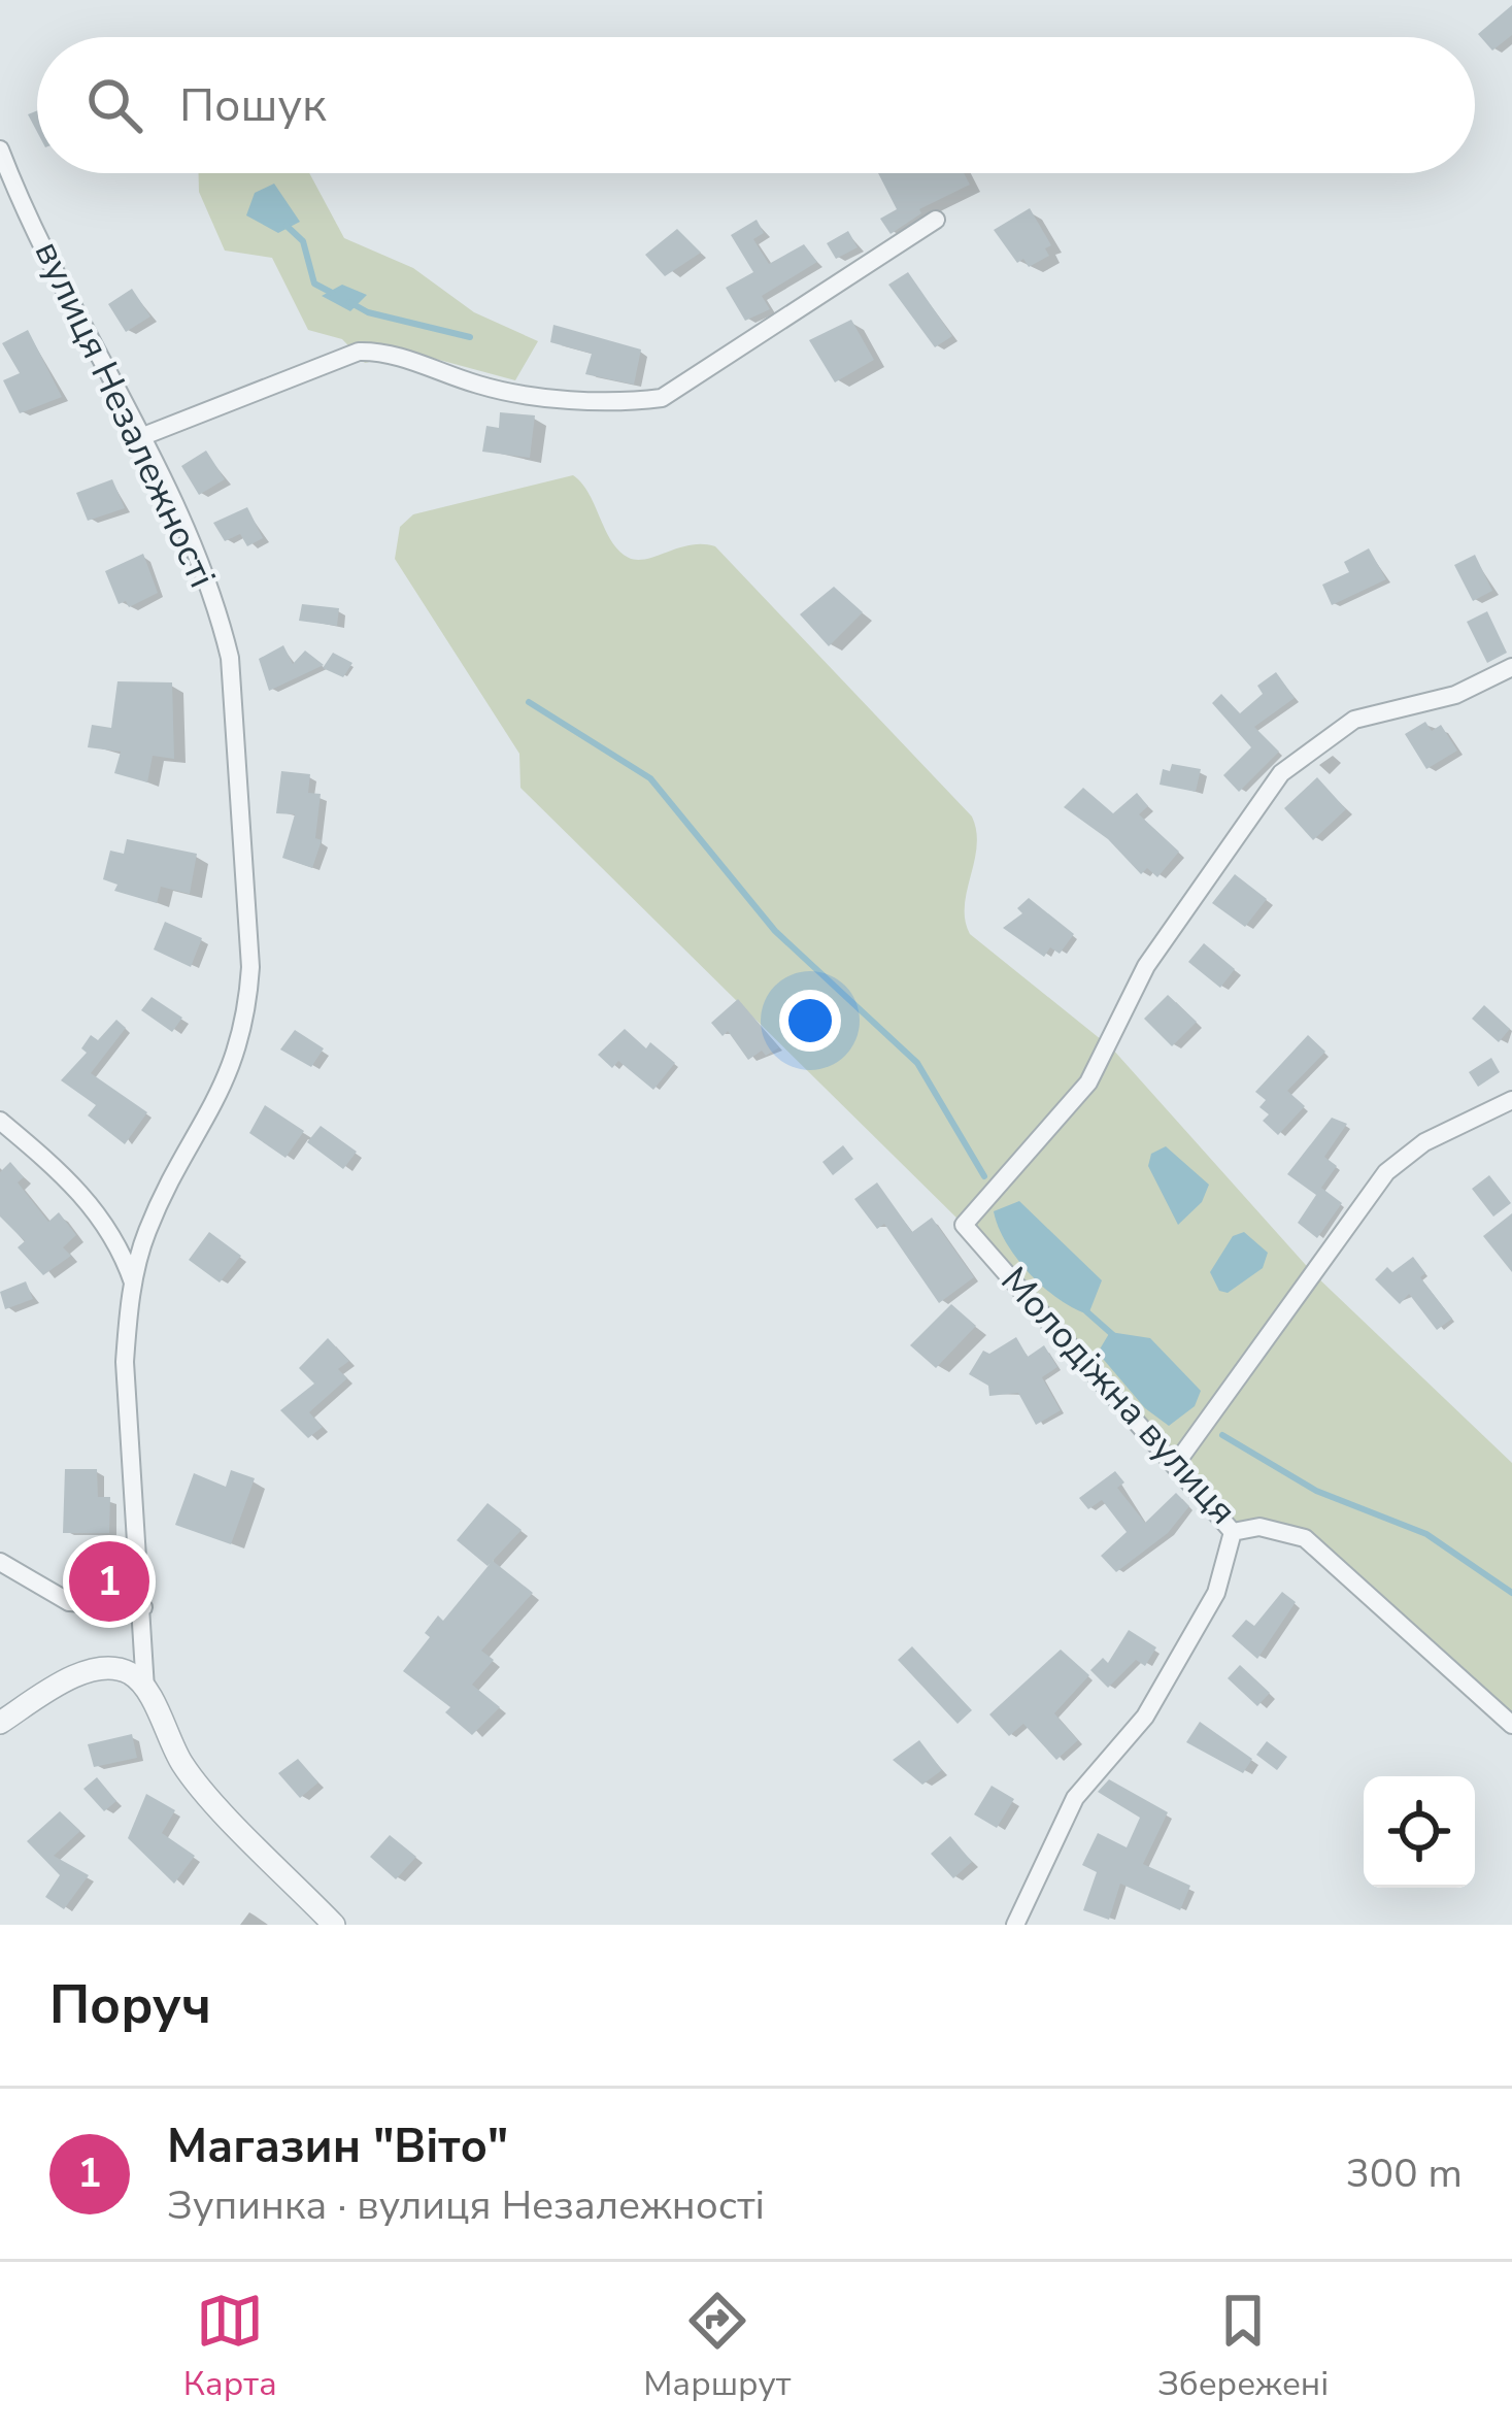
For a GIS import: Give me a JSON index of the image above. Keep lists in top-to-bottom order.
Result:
{
  "streets": {
    "street": ["вулиця Незалежності", "Молодіжна вулиця"]
  },
  "page": {
    "search": "Пошук",
    "pins": "1",
    "heading": "Поруч",
    "list": [
      {
        "mark": "1",
        "name": "Магазин \"Віто\"",
        "note": "Зупинка · вулиця Незалежності",
        "value": "300 m"
      }
    ],
    "nav": ["Карта", "Маршрут", "Збережені"]
  }
}
